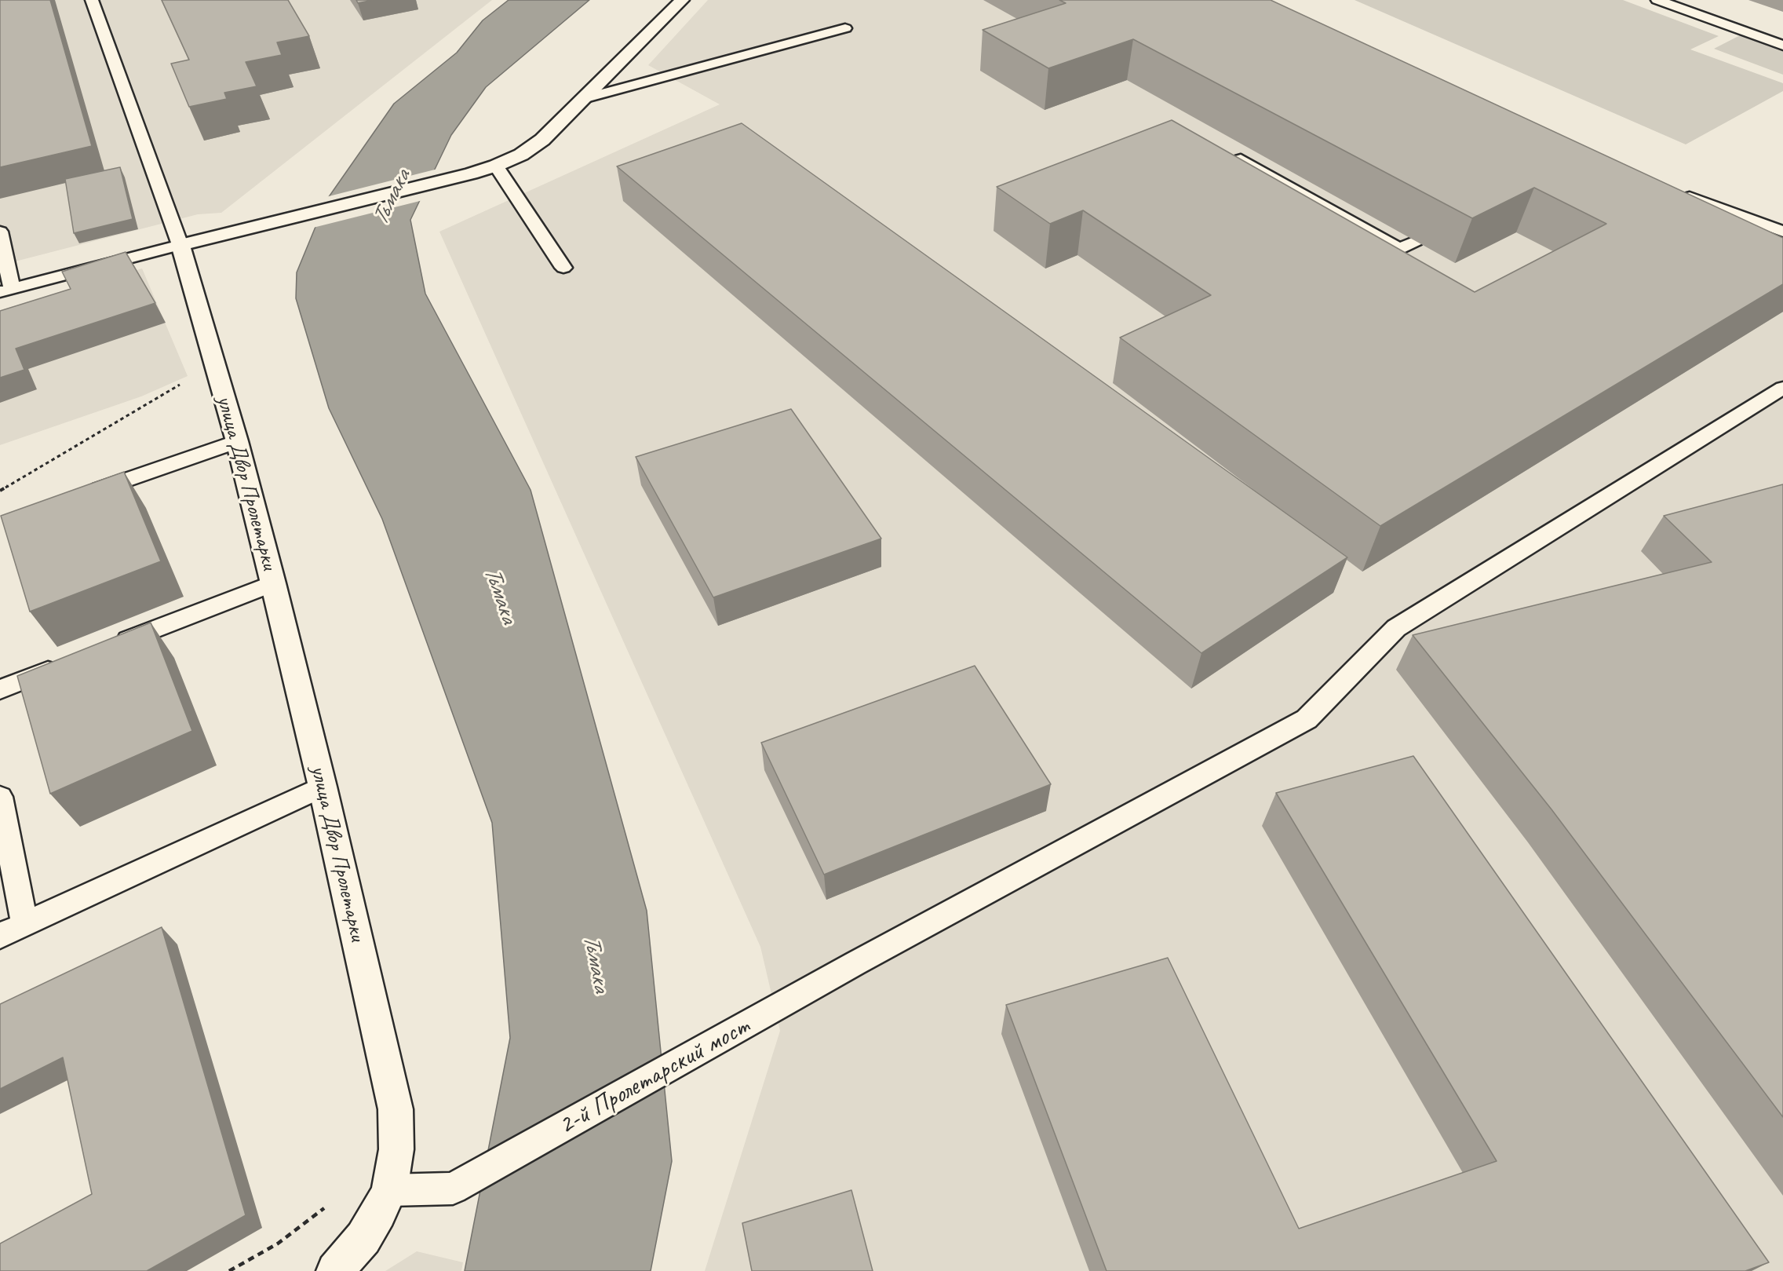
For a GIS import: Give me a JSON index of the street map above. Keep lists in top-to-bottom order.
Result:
{
  "streets": {
    "street": ["улица Двор Пролетарки"],
    "lane": ["2-й Пролетарский мост"]
  },
  "crossings": [
    ["улица Двор Пролетарки", "2-й Пролетарский мост"]
  ],
  "water": ["Тьмака"]
}
